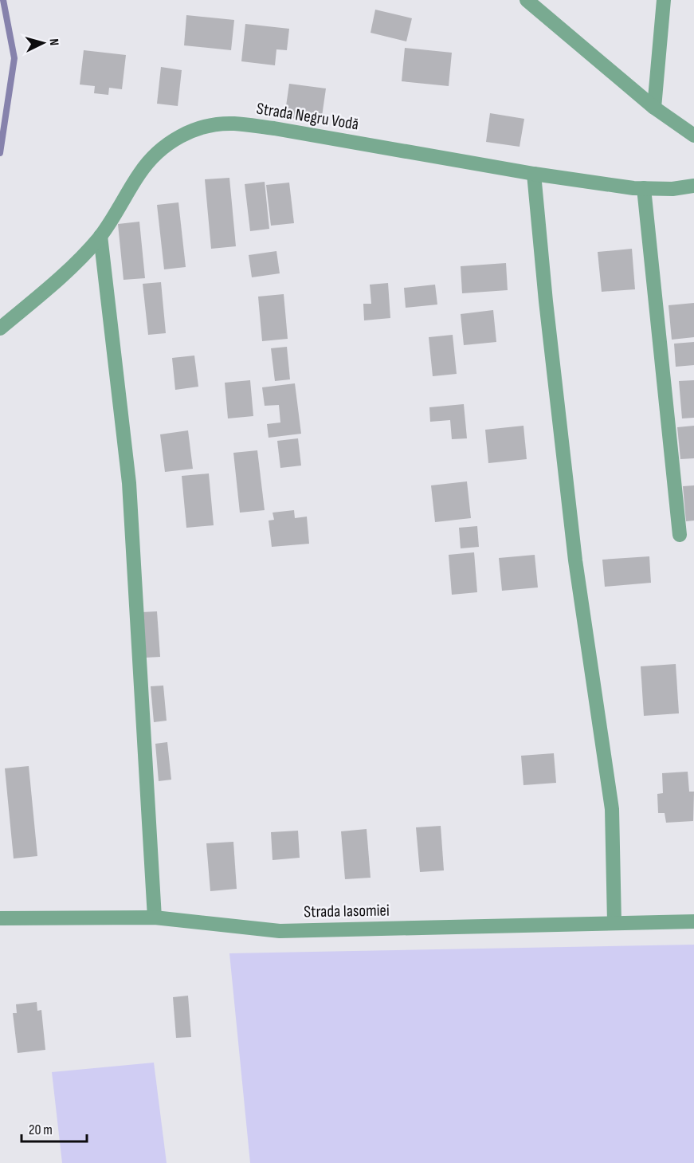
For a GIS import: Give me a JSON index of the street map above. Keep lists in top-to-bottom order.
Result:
{
  "streets": {
    "street": ["Strada Negru Vodă", "Strada Iasomiei"]
  },
  "scale_bar": "20 m",
  "north": "right"
}
